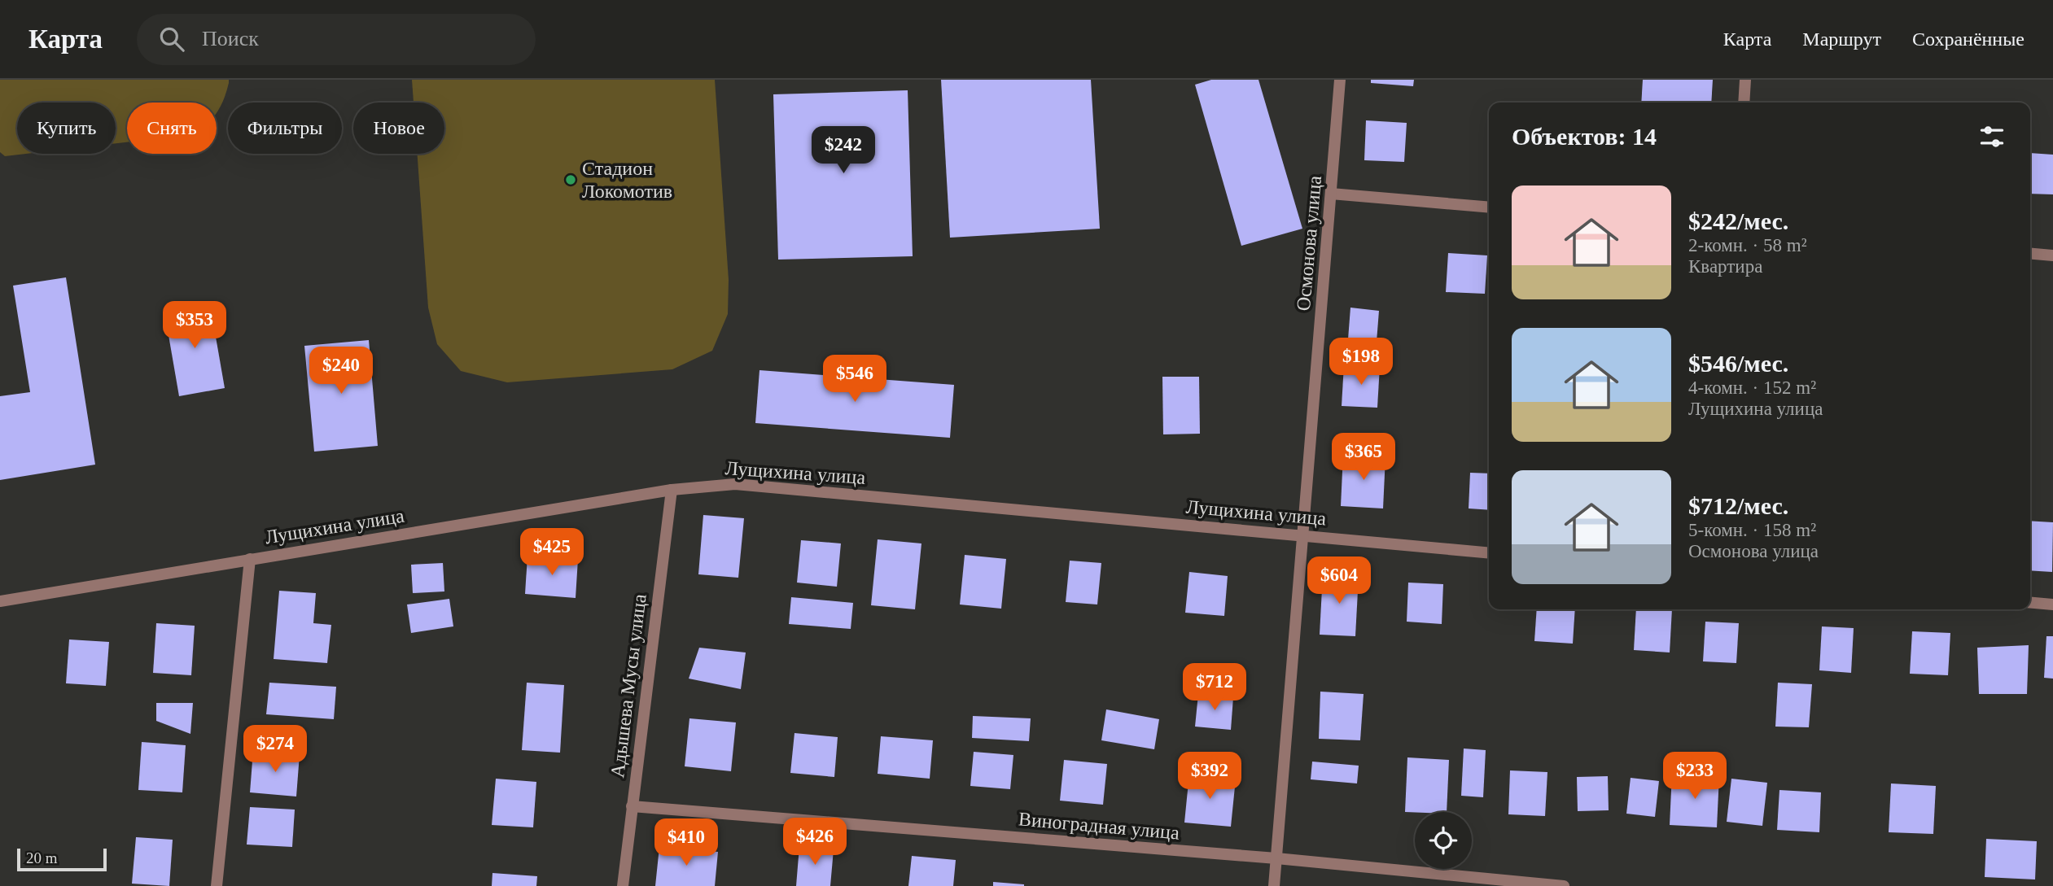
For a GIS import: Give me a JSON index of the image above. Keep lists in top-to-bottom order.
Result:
{
  "streets": {
    "street": [
      "Осмонова улица",
      "Лущихина улица",
      "Адышева Мусы улица",
      "Виноградная улица"
    ]
  },
  "crossings": [
    ["Осмонова улица", "Лущихина улица"],
    ["Осмонова улица", "Виноградная улица"],
    ["Лущихина улица", "Адышева Мусы улица"],
    ["Адышева Мусы улица", "Виноградная улица"]
  ],
  "places": ["Стадион Локомотив"],
  "scale_bar": "20 m",
  "page": {
    "header": "Карта",
    "search": "Поиск",
    "nav": ["Карта", "Маршрут", "Сохранённые"],
    "chip": [
      "Купить",
      "Снять",
      "Фильтры",
      "Новое"
    ],
    "heading": "Объектов: 14",
    "price": [
      "$242",
      "$353",
      "$198",
      "$240",
      "$546",
      "$365",
      "$425",
      "$604",
      "$712",
      "$274",
      "$392",
      "$233",
      "$426",
      "$410"
    ],
    "list": [
      {
        "name": "$242/мес.",
        "note": "2-комн. · 58 m² · Квартира"
      },
      {
        "name": "$546/мес.",
        "note": "4-комн. · 152 m² · Лущихина улица"
      },
      {
        "name": "$712/мес.",
        "note": "5-комн. · 158 m² · Осмонова улица"
      }
    ],
    "scale": "20 m"
  }
}
